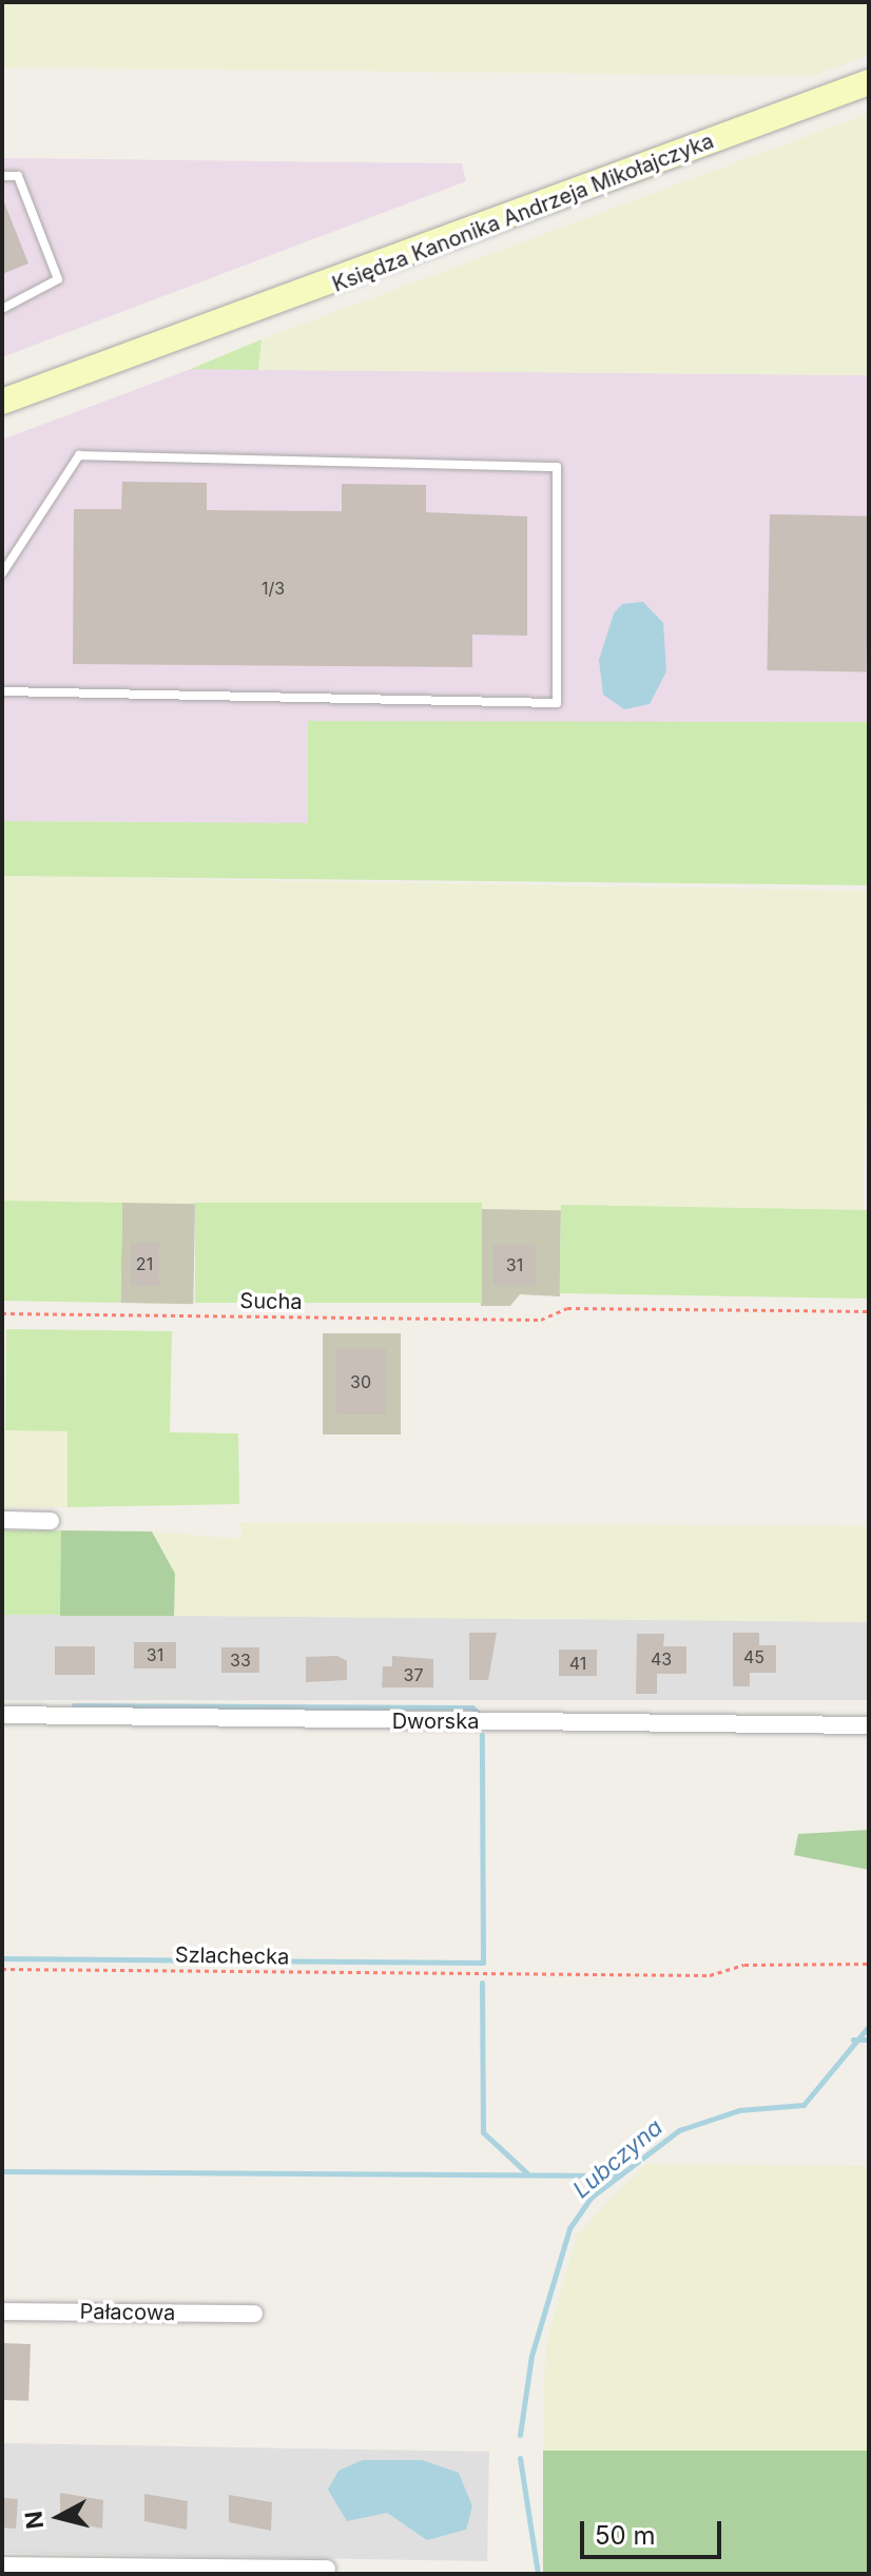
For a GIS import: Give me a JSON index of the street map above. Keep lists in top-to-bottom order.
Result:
{
  "streets": {
    "main road": ["Księdza Kanonika Andrzeja Mikołajczyka"],
    "street": ["Dworska", "Pałacowa"],
    "path": ["Sucha", "Szlachecka"]
  },
  "water": ["Lubczyna"],
  "house_numbers": [
    "1/3",
    "21",
    "31",
    "30",
    "31",
    "45",
    "43",
    "33",
    "41",
    "37"
  ],
  "scale_bar": "50 m",
  "north": "left"
}
